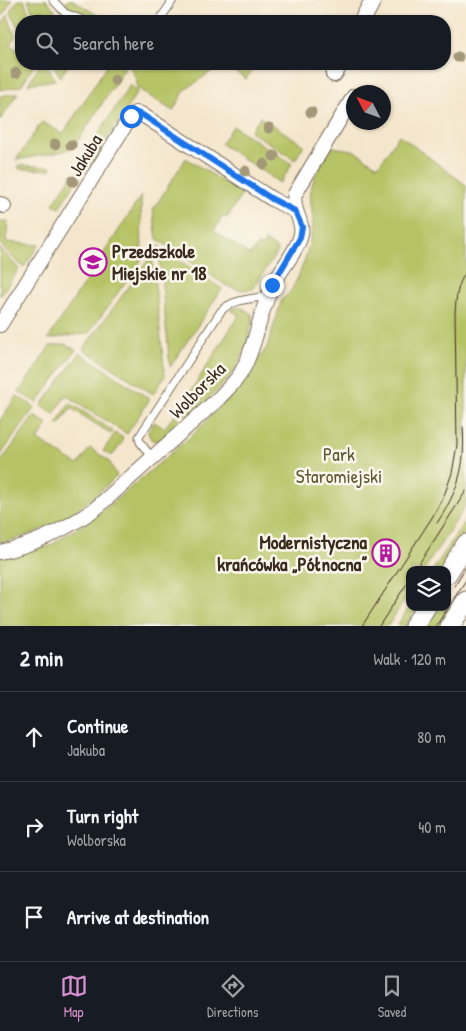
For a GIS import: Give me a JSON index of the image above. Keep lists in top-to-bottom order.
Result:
{
  "streets": {
    "street": ["Jakuba", "Wolborska"]
  },
  "crossings": [
    ["Jakuba", "Wolborska"]
  ],
  "parks": ["Park Staromiejski"],
  "places": {
    "school or university": ["Przedszkole Miejskie nr 18"],
    "building": ["Modernistyczna krańcówka „Północna”"]
  },
  "north": "top left",
  "page": {
    "search": "Search here",
    "heading": ["2 min", "Walk · 120 m"],
    "list": [
      ["Continue", "Jakuba", "80 m"],
      ["Turn right", "Wolborska", "40 m"],
      "Arrive at destination"
    ],
    "nav": ["Map", "Directions", "Saved"]
  }
}
